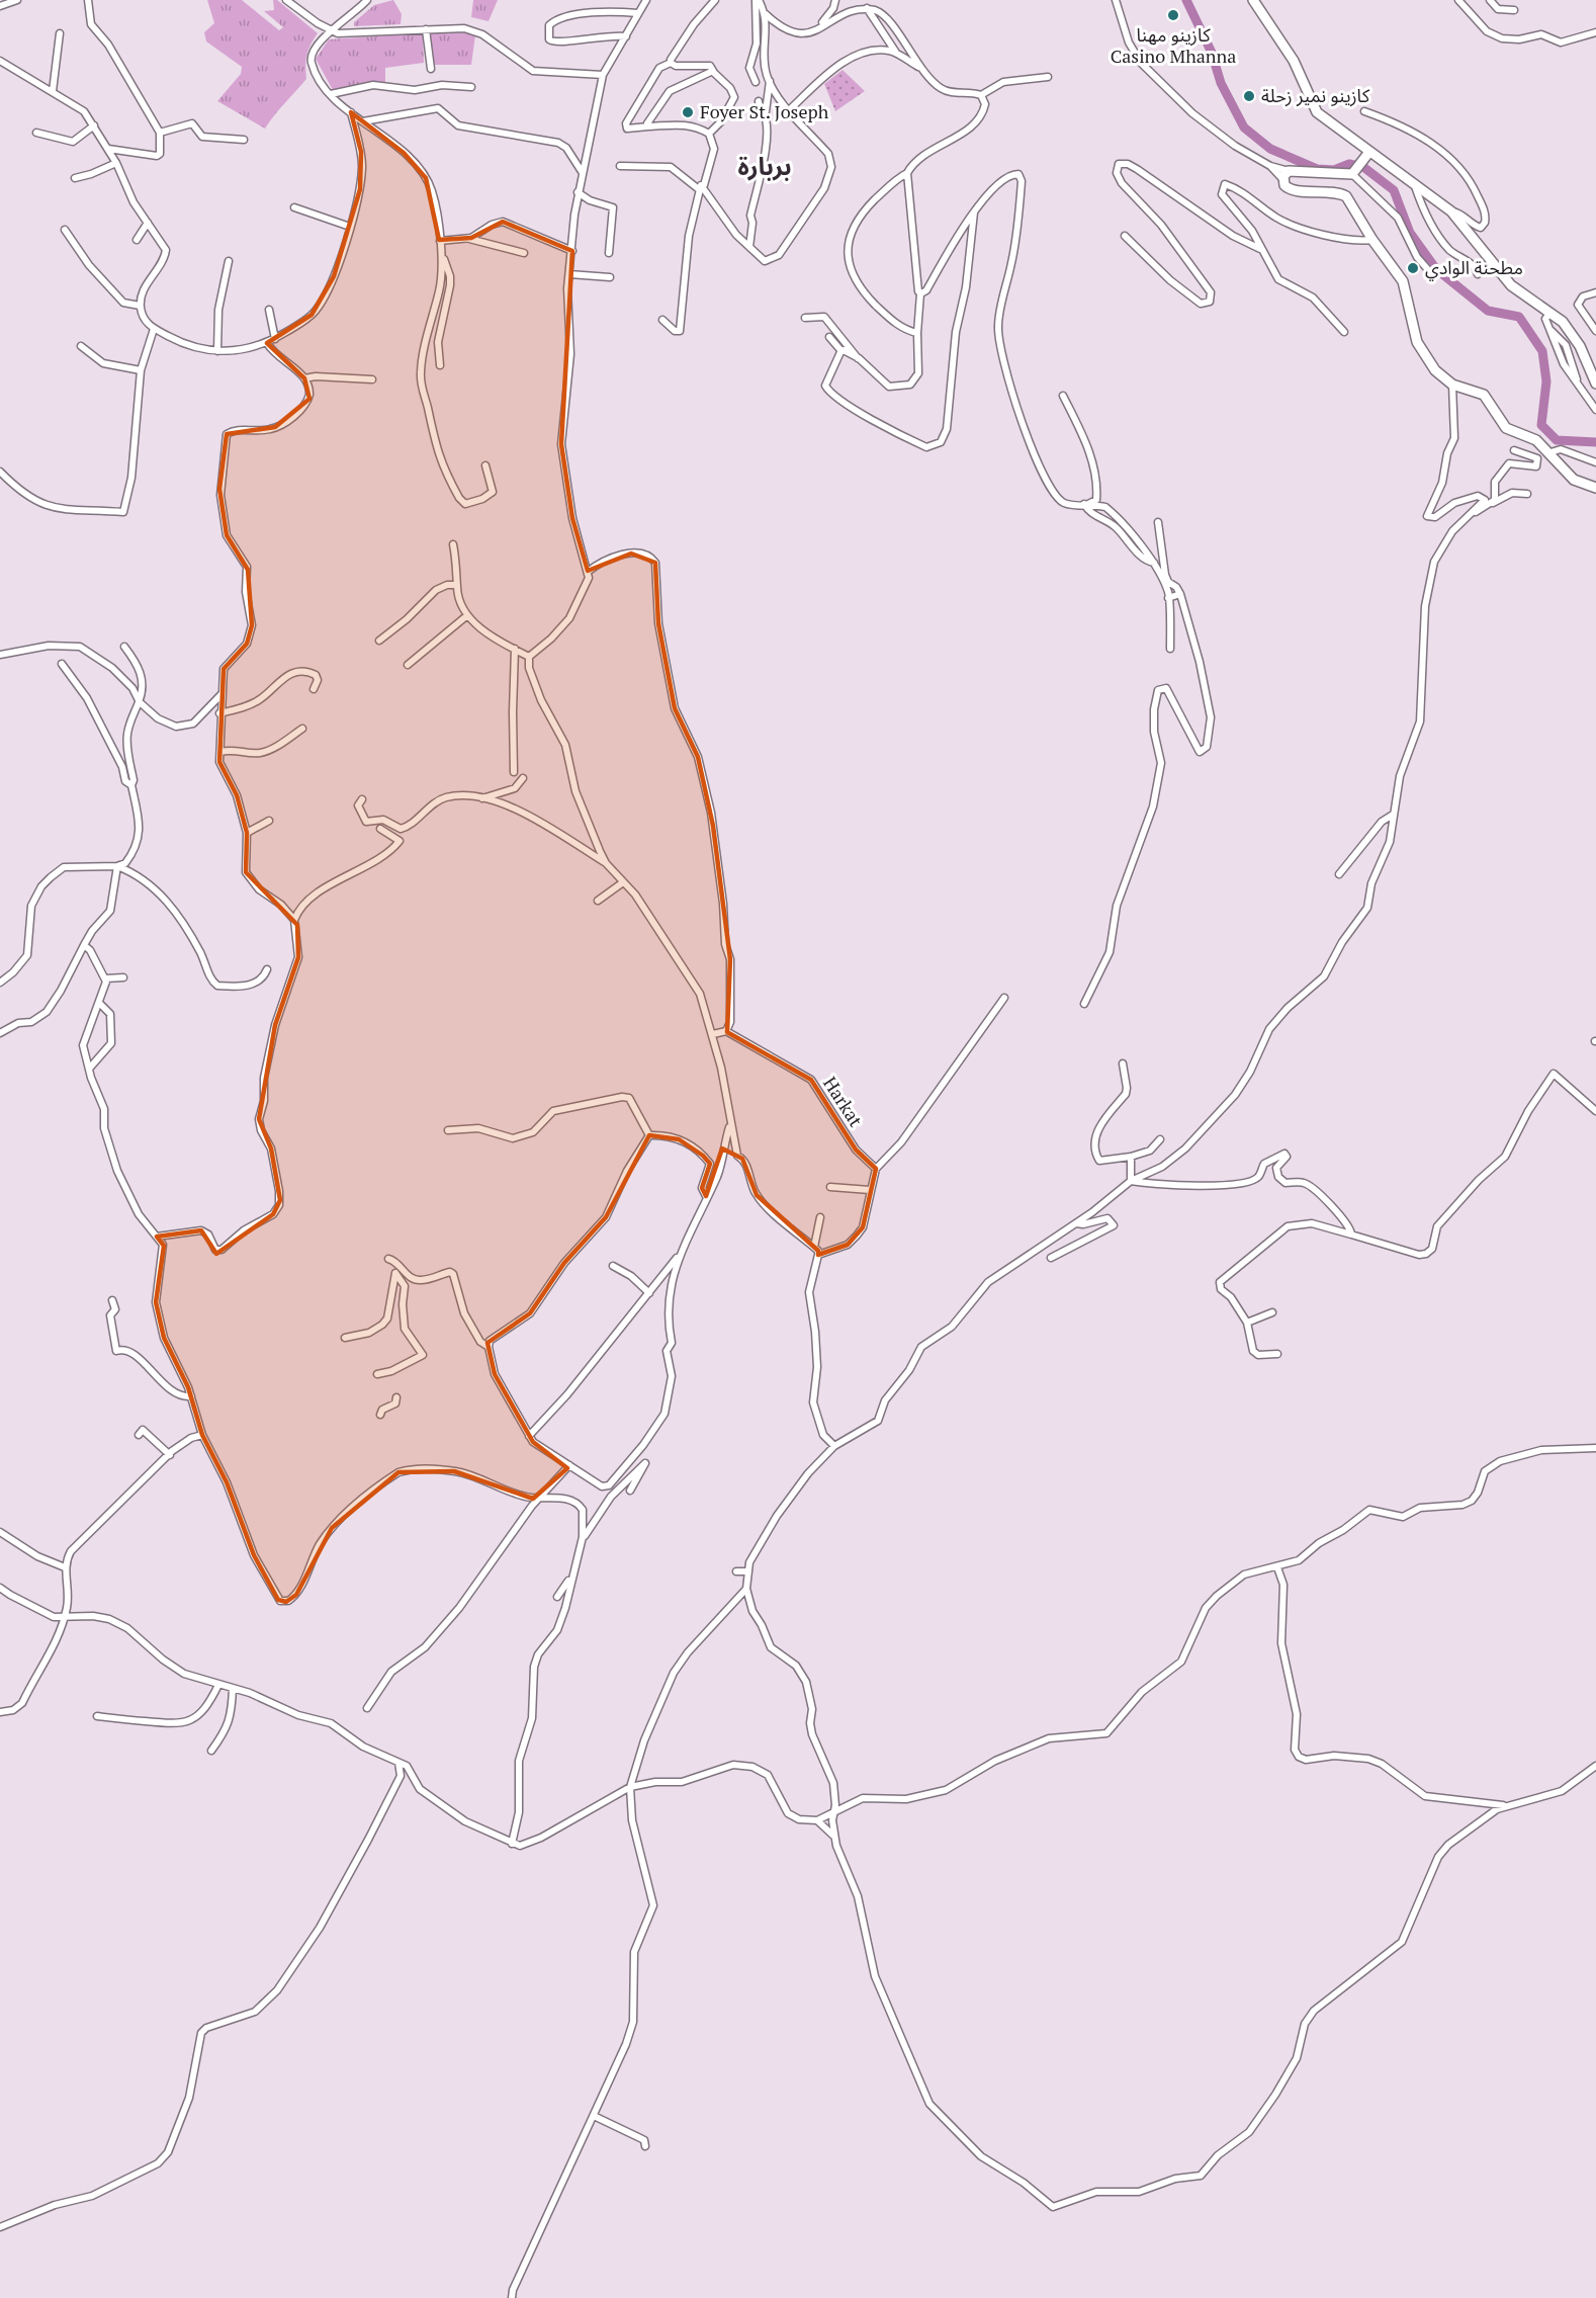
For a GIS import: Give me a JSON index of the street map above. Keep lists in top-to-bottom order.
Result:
{
  "streets": {
    "street": ["Harkat"]
  },
  "districts": ["بربارة"],
  "places": [
    "كازينو مهنا Casino Mhanna",
    "كازينو نمير زحلة",
    "Foyer St. Joseph",
    "مطحنة الوادي"
  ]
}
